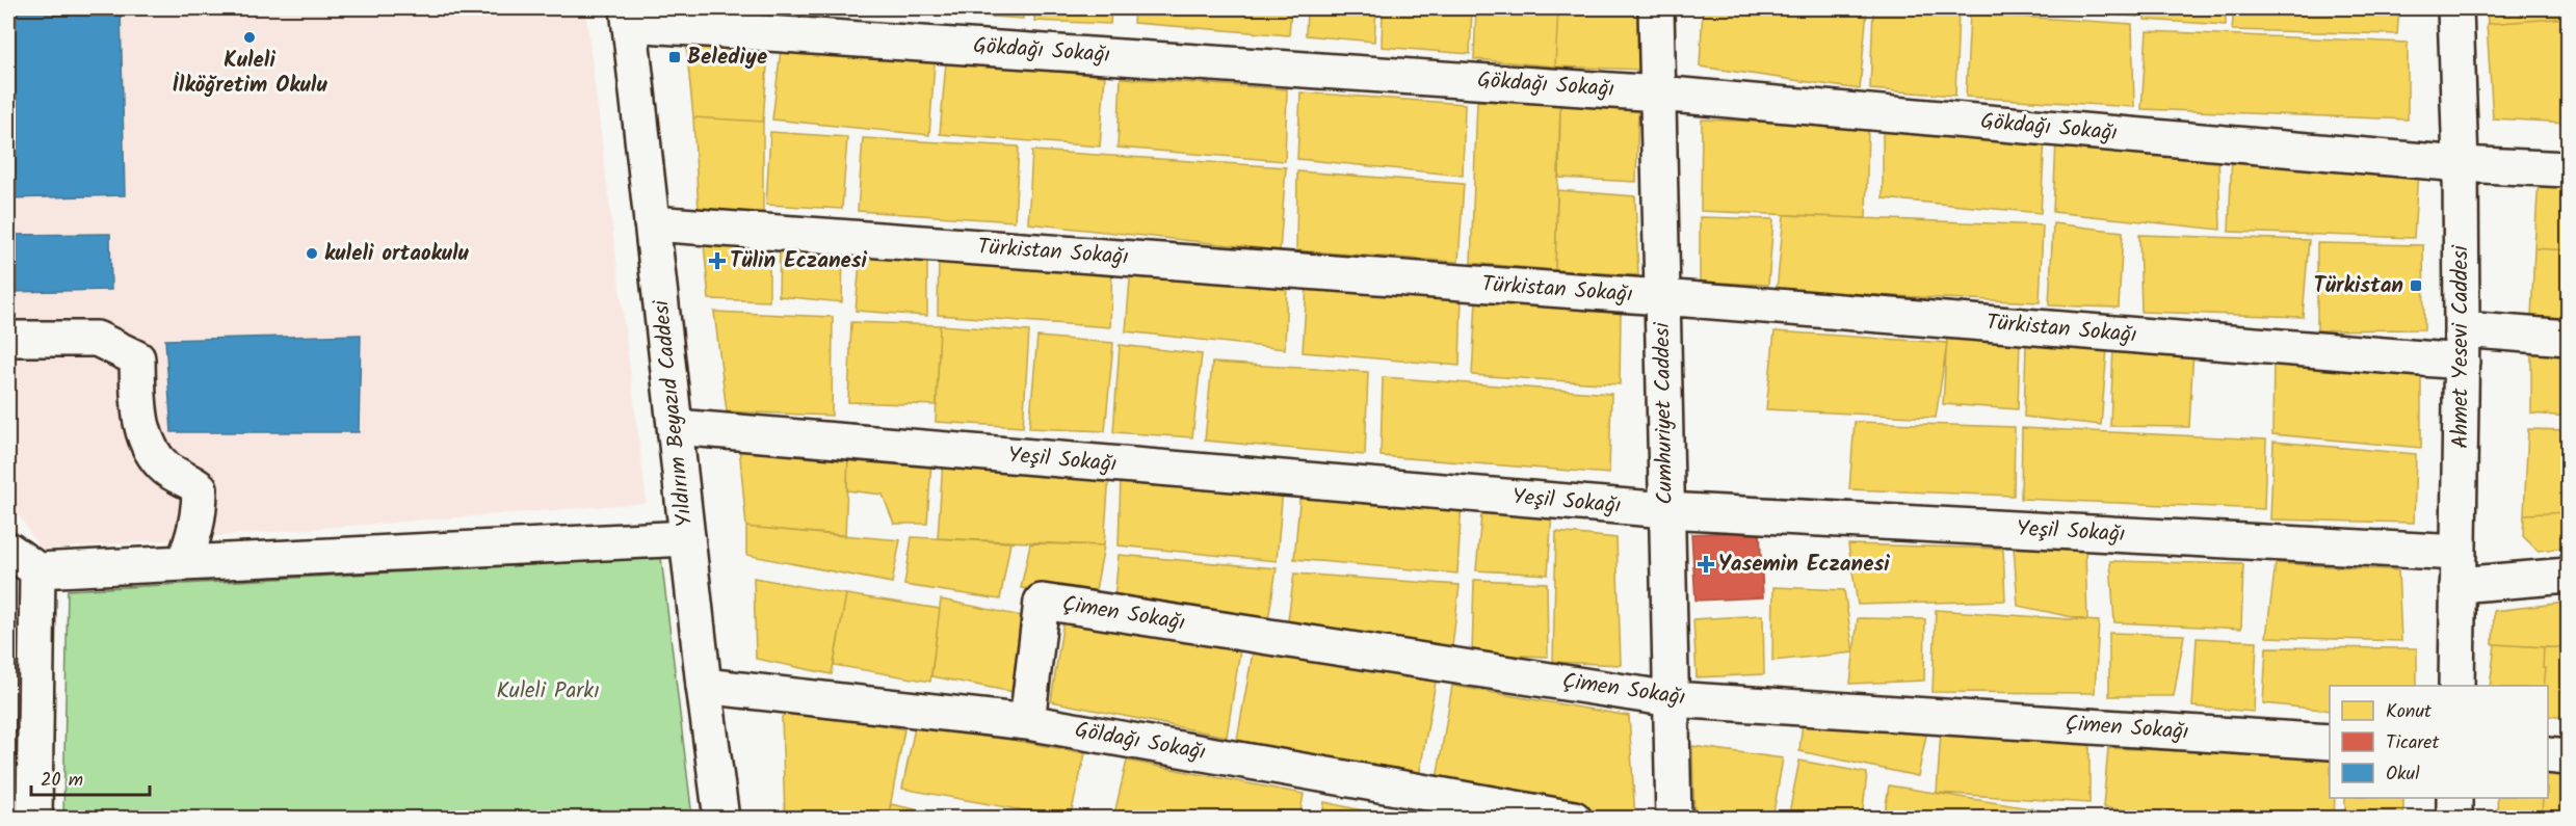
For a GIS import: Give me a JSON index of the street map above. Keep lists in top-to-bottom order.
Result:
{
  "streets": {
    "street": [
      "Gökdağı Sokağı",
      "Türkistan Sokağı",
      "Ahmet Yesevi Caddesi",
      "Yıldırım Beyazıd Caddesi",
      "Cumhuriyet Caddesi",
      "Yeşil Sokağı",
      "Çimen Sokağı",
      "Göldağı Sokağı"
    ]
  },
  "crossings": [
    ["Gökdağı Sokağı", "Ahmet Yesevi Caddesi"],
    ["Gökdağı Sokağı", "Yıldırım Beyazıd Caddesi"],
    ["Gökdağı Sokağı", "Cumhuriyet Caddesi"],
    ["Türkistan Sokağı", "Ahmet Yesevi Caddesi"],
    ["Türkistan Sokağı", "Yıldırım Beyazıd Caddesi"],
    ["Türkistan Sokağı", "Cumhuriyet Caddesi"],
    ["Ahmet Yesevi Caddesi", "Yeşil Sokağı"],
    ["Yıldırım Beyazıd Caddesi", "Yeşil Sokağı"],
    ["Yıldırım Beyazıd Caddesi", "Göldağı Sokağı"],
    ["Cumhuriyet Caddesi", "Yeşil Sokağı"],
    ["Cumhuriyet Caddesi", "Çimen Sokağı"],
    ["Çimen Sokağı", "Göldağı Sokağı"]
  ],
  "parks": ["Kuleli Parkı"],
  "places": {
    "other": ["Kuleli İlköğretim Okulu", "kuleli ortaokulu"],
    "transit": ["Belediye", "Türkistan"],
    "health": ["Tülin Eczanesi", "Yasemin Eczanesi"]
  },
  "legend": ["Konut", "Ticaret", "Okul"],
  "scale_bar": "20 m"
}
